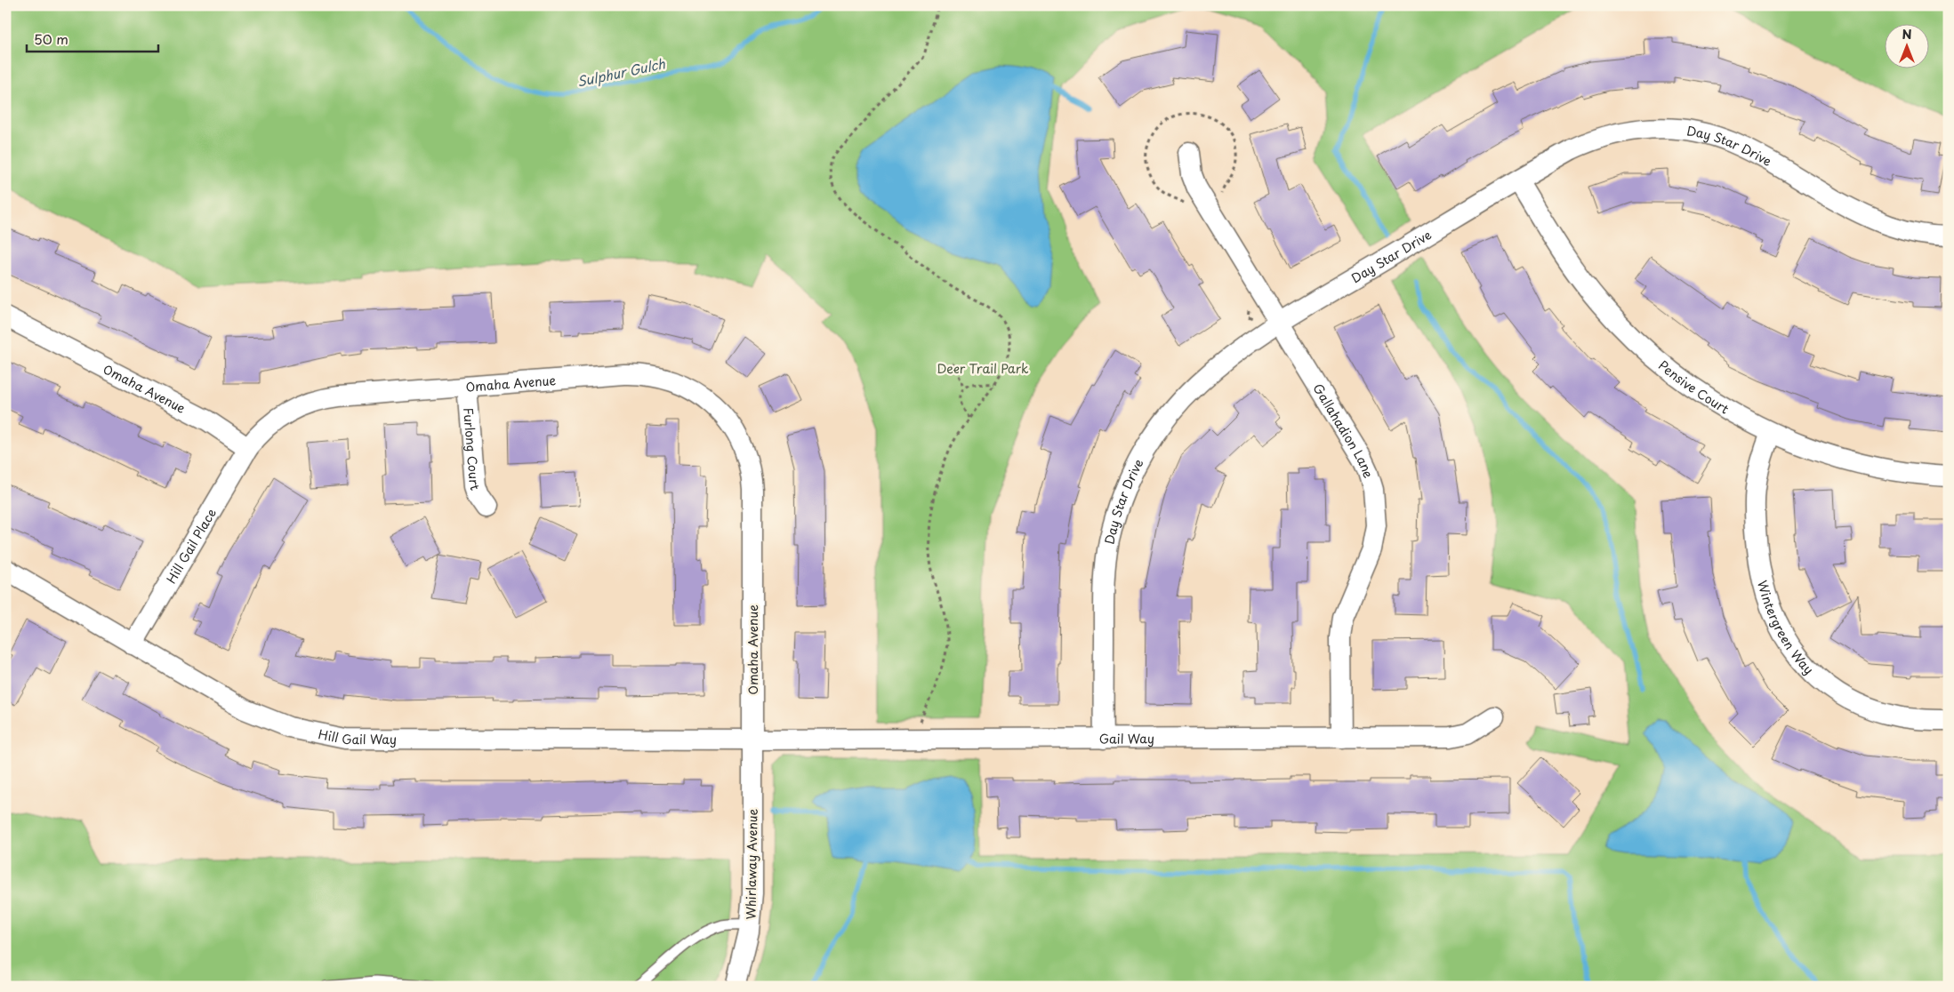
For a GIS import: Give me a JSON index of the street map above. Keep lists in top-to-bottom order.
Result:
{
  "streets": {
    "street": [
      "Day Star Drive",
      "Omaha Avenue",
      "Pensive Court",
      "Gallahadion Lane",
      "Furlong Court",
      "Hill Gail Place",
      "Wintergreen Way",
      "Hill Gail Way",
      "Gail Way",
      "Whirlaway Avenue"
    ]
  },
  "crossings": [
    ["Day Star Drive", "Pensive Court"],
    ["Day Star Drive", "Gallahadion Lane"],
    ["Day Star Drive", "Gail Way"],
    ["Omaha Avenue", "Furlong Court"],
    ["Omaha Avenue", "Hill Gail Place"],
    ["Omaha Avenue", "Hill Gail Way"],
    ["Omaha Avenue", "Gail Way"],
    ["Omaha Avenue", "Whirlaway Avenue"],
    ["Pensive Court", "Wintergreen Way"],
    ["Gallahadion Lane", "Gail Way"],
    ["Hill Gail Place", "Hill Gail Way"],
    ["Hill Gail Way", "Gail Way"],
    ["Hill Gail Way", "Whirlaway Avenue"],
    ["Gail Way", "Whirlaway Avenue"]
  ],
  "water": ["Sulphur Gulch"],
  "parks": ["Deer Trail Park"],
  "scale_bar": "50 m",
  "north": "top"
}
